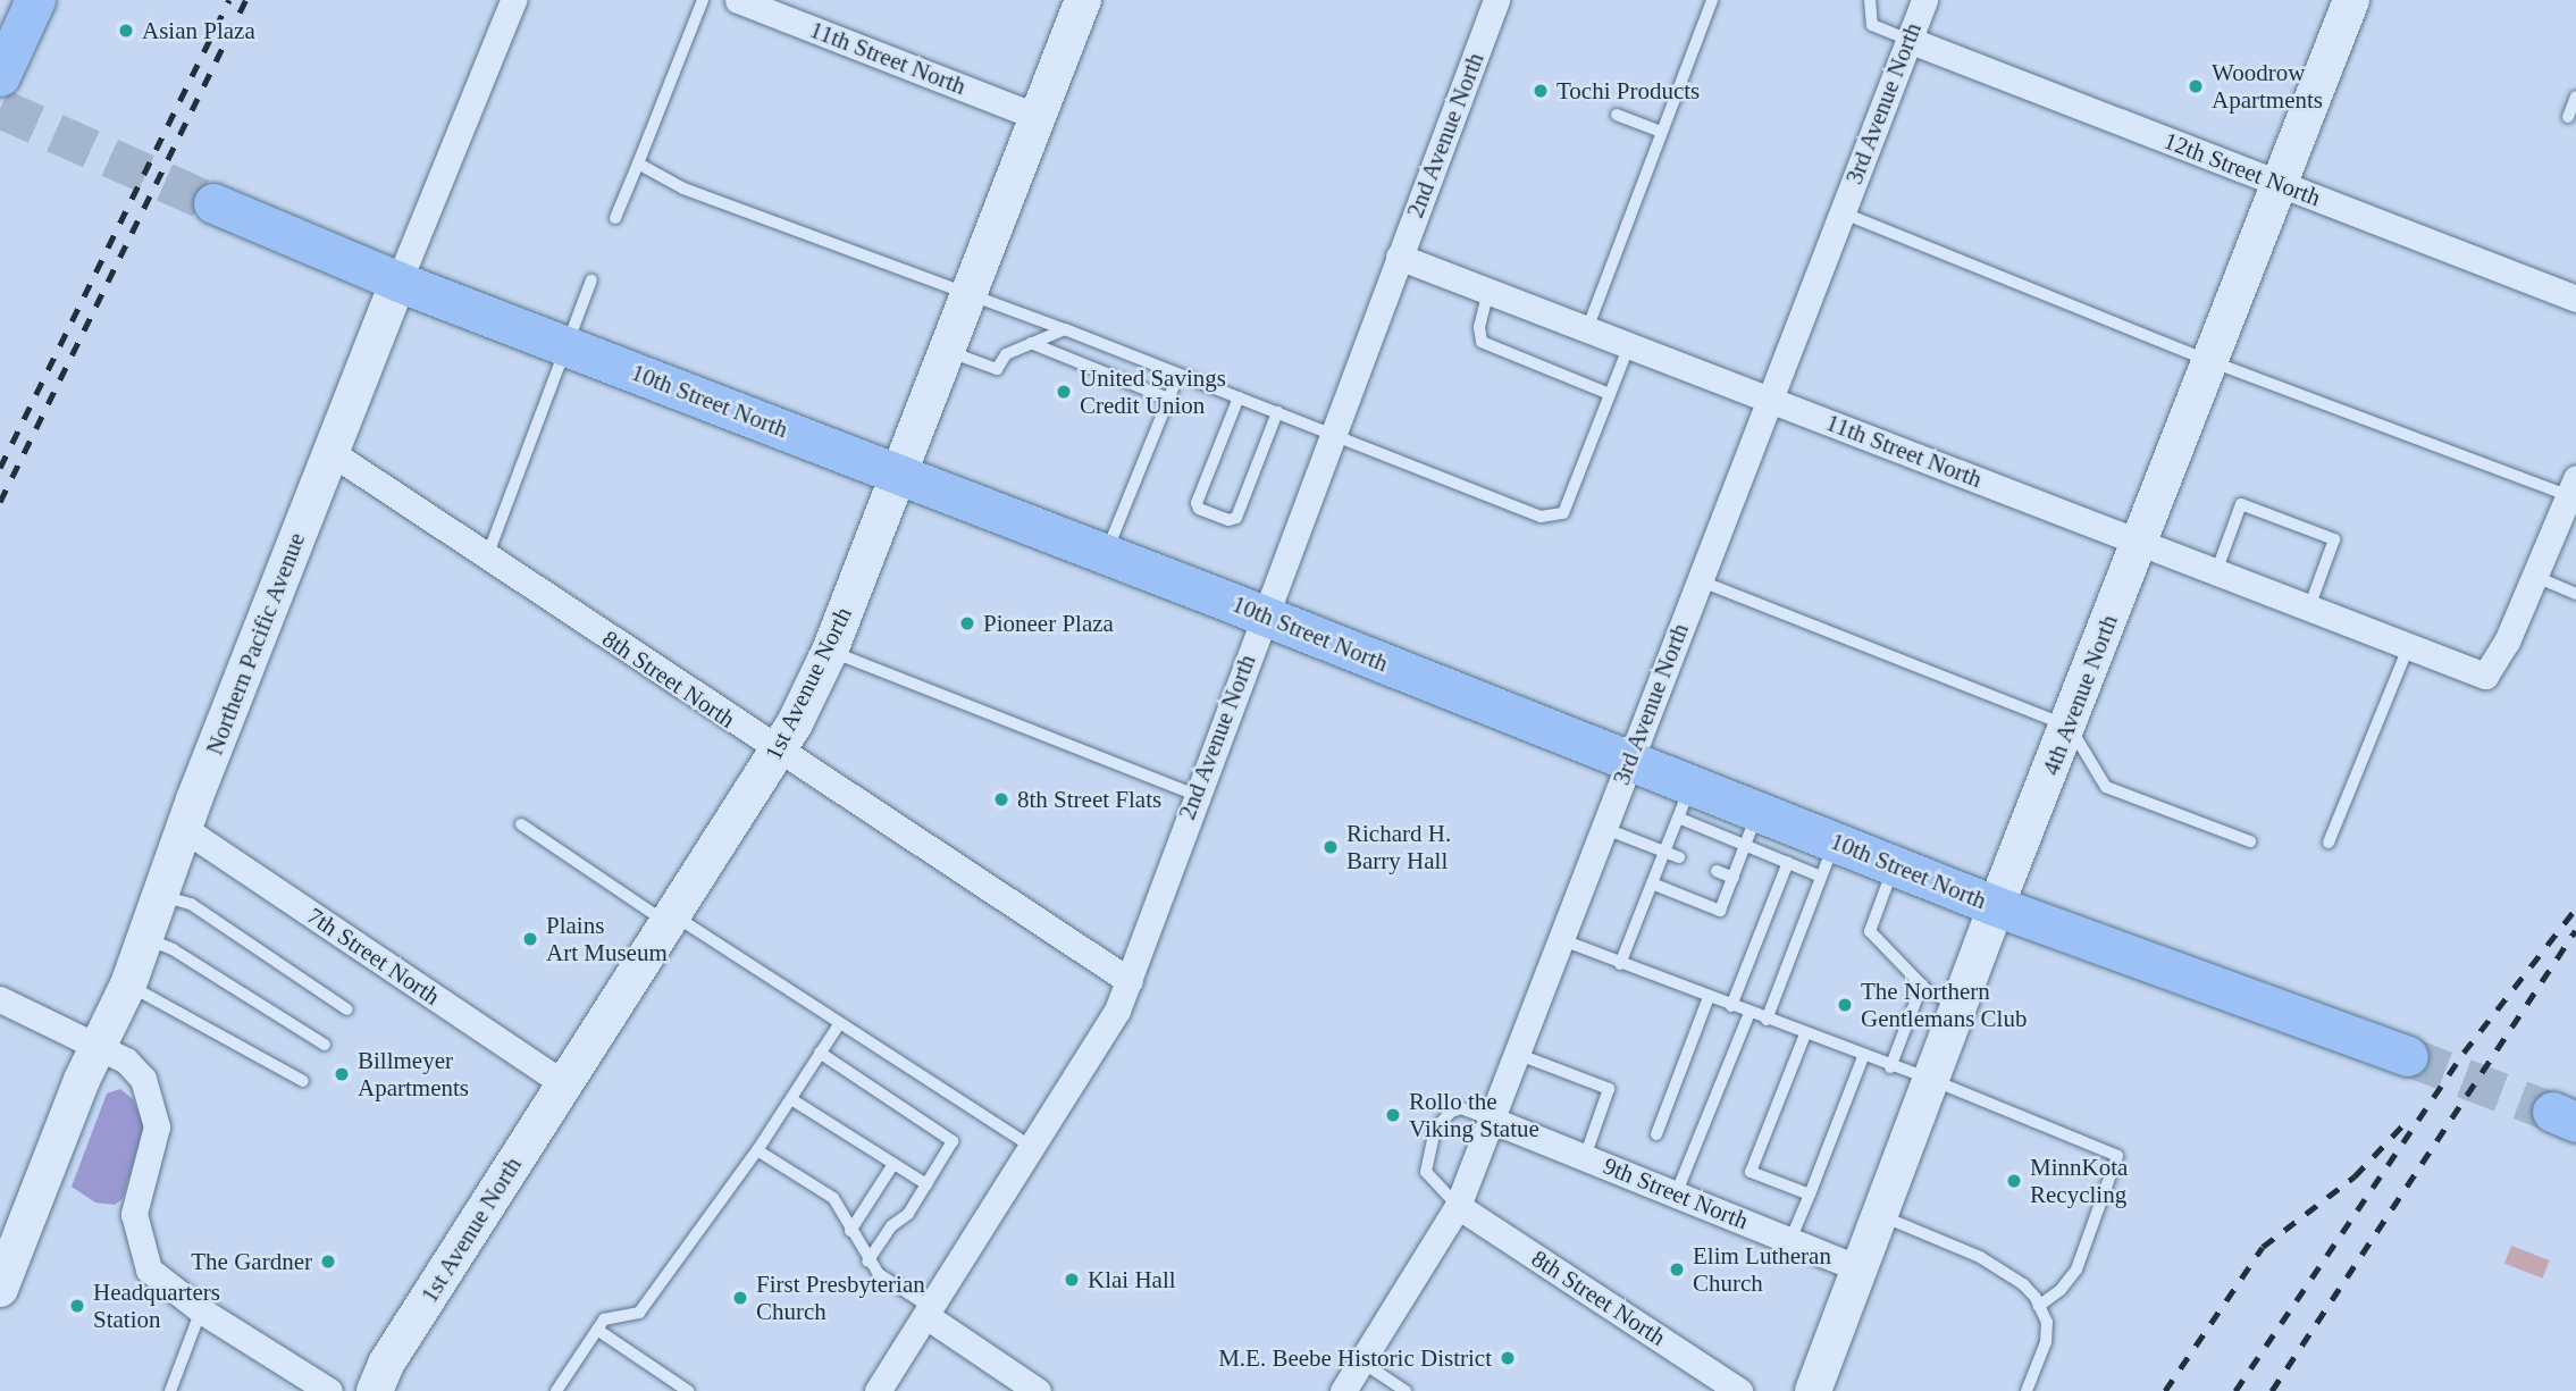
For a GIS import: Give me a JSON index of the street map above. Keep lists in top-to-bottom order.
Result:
{
  "streets": {
    "main road": ["10th Street North"],
    "street": [
      "11th Street North",
      "3rd Avenue North",
      "2nd Avenue North",
      "12th Street North",
      "Northern Pacific Avenue",
      "8th Street North",
      "1st Avenue North",
      "4th Avenue North",
      "7th Street North",
      "9th Street North"
    ]
  },
  "crossings": [
    ["11th Street North", "3rd Avenue North"],
    ["11th Street North", "2nd Avenue North"],
    ["11th Street North", "1st Avenue North"],
    ["11th Street North", "4th Avenue North"],
    ["3rd Avenue North", "12th Street North"],
    ["3rd Avenue North", "10th Street North"],
    ["3rd Avenue North", "8th Street North"],
    ["3rd Avenue North", "9th Street North"],
    ["2nd Avenue North", "10th Street North"],
    ["2nd Avenue North", "8th Street North"],
    ["12th Street North", "4th Avenue North"],
    ["10th Street North", "Northern Pacific Avenue"],
    ["10th Street North", "1st Avenue North"],
    ["10th Street North", "4th Avenue North"],
    ["Northern Pacific Avenue", "8th Street North"],
    ["Northern Pacific Avenue", "7th Street North"],
    ["8th Street North", "1st Avenue North"],
    ["1st Avenue North", "7th Street North"],
    ["4th Avenue North", "9th Street North"]
  ],
  "places": [
    "Asian Plaza",
    "Woodrow Apartments",
    "Tochi Products",
    "United Savings Credit Union",
    "Pioneer Plaza",
    "8th Street Flats",
    "Richard H. Barry Hall",
    "Plains Art Museum",
    "The Northern Gentlemans Club",
    "Billmeyer Apartments",
    "Rollo the Viking Statue",
    "MinnKota Recycling",
    "The Gardner",
    "Elim Lutheran Church",
    "Klai Hall",
    "First Presbyterian Church",
    "Headquarters Station",
    "M.E. Beebe Historic District"
  ]
}
